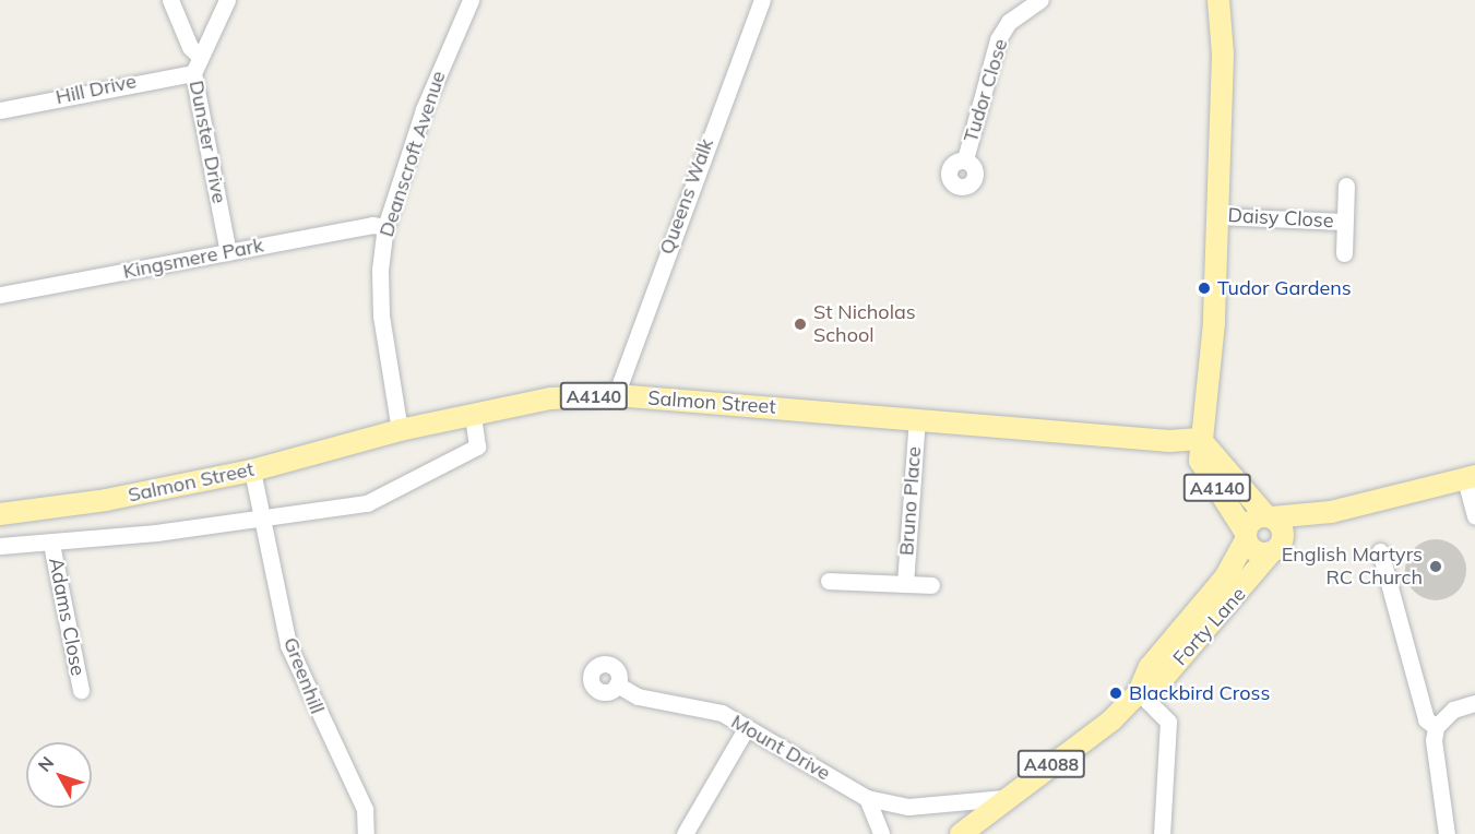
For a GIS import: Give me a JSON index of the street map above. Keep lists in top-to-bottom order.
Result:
{
  "streets": {
    "main road": [
      "A4140",
      "Salmon Street",
      "Forty Lane",
      "A4088"
    ],
    "street": [
      "Hill Drive",
      "Tudor Close",
      "Dunster Drive",
      "Deanscroft Avenue",
      "Queens Walk",
      "Daisy Close",
      "Kingsmere Park",
      "Bruno Place",
      "Adams Close",
      "Greenhill",
      "Mount Drive"
    ]
  },
  "crossings": [
    ["Hill Drive", "Dunster Drive"],
    ["Dunster Drive", "Kingsmere Park"],
    ["Deanscroft Avenue", "Kingsmere Park"],
    ["Deanscroft Avenue", "Salmon Street"],
    ["Queens Walk", "Salmon Street"],
    ["A4140", "Salmon Street"],
    ["A4140", "Forty Lane"],
    ["A4140", "A4088"],
    ["Salmon Street", "Bruno Place"],
    ["Salmon Street", "Adams Close"],
    ["Salmon Street", "Greenhill"],
    ["Forty Lane", "Mount Drive"],
    ["Forty Lane", "A4088"]
  ],
  "places": [
    "Tudor Gardens",
    "St Nicholas School",
    "English Martyrs RC Church",
    "Blackbird Cross"
  ],
  "north": "top left"
}
